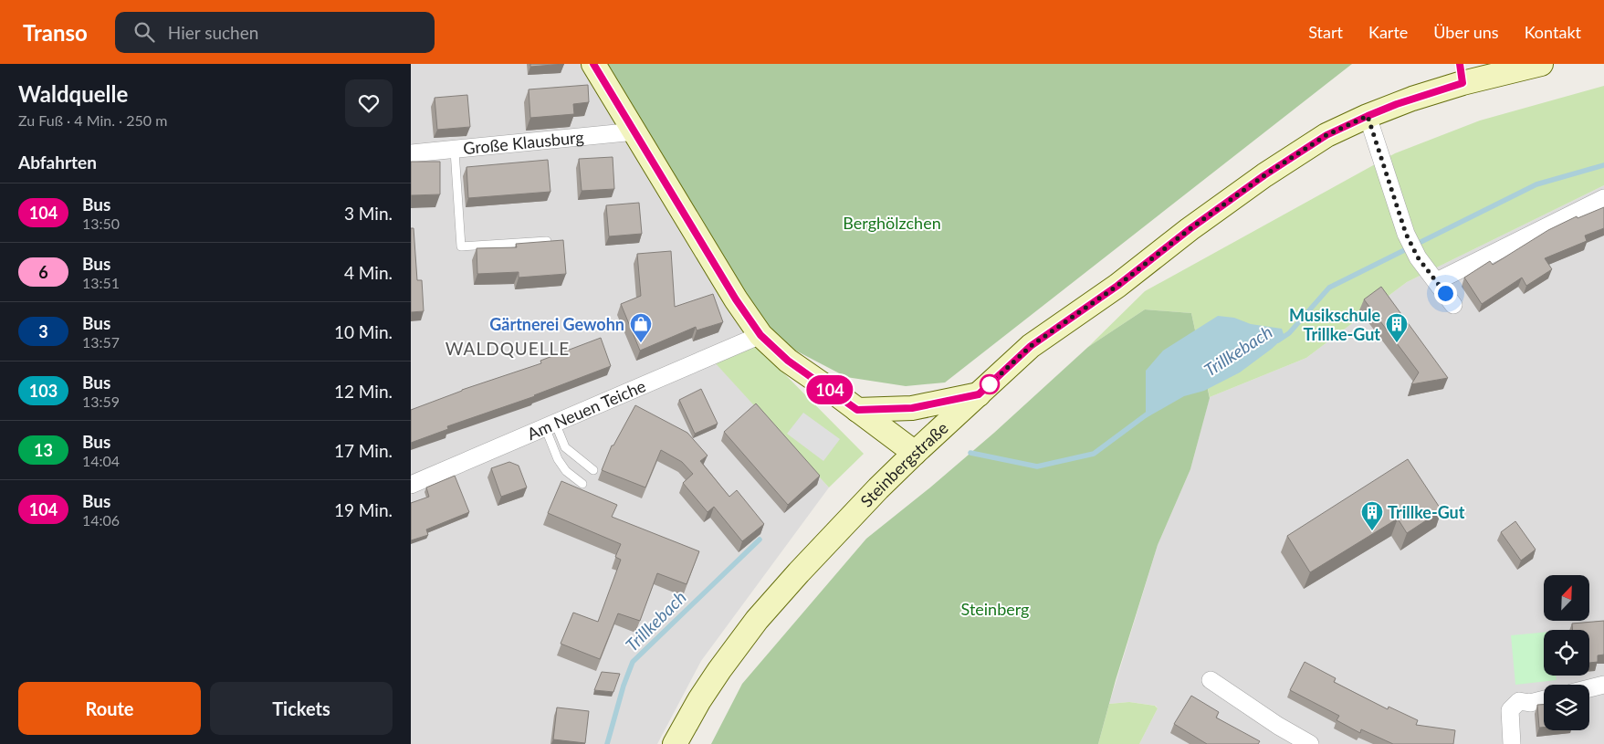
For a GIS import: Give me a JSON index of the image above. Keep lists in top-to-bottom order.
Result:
{
  "streets": {
    "main road": ["Steinbergstraße"],
    "street": ["Große Klausburg", "Am Neuen Teiche"]
  },
  "districts": ["WALDQUELLE"],
  "water": ["Trillkebach"],
  "parks": ["Berghölzchen", "Steinberg"],
  "places": {
    "shop": ["Gärtnerei Gewohn"],
    "building": ["Musikschule Trillke-Gut", "Trillke-Gut"]
  },
  "lines": ["bus line 104"],
  "north": "top right",
  "page": {
    "header": "Transo",
    "search": "Hier suchen",
    "nav": [
      "Start",
      "Karte",
      "Über uns",
      "Kontakt"
    ],
    "heading": [
      ["Waldquelle", "Zu Fuß · 4 Min. · 250 m"],
      "Abfahrten"
    ],
    "on_map": "104",
    "list": [
      {
        "mark": "104",
        "name": "Bus",
        "note": "13:50",
        "value": "3 Min."
      },
      {
        "mark": "6",
        "name": "Bus",
        "note": "13:51",
        "value": "4 Min."
      },
      {
        "mark": "3",
        "name": "Bus",
        "note": "13:57",
        "value": "10 Min."
      },
      {
        "mark": "103",
        "name": "Bus",
        "note": "13:59",
        "value": "12 Min."
      },
      {
        "mark": "13",
        "name": "Bus",
        "note": "14:04",
        "value": "17 Min."
      },
      {
        "mark": "104",
        "name": "Bus",
        "note": "14:06",
        "value": "19 Min."
      }
    ],
    "buttons": ["Route", "Tickets"]
  }
}
